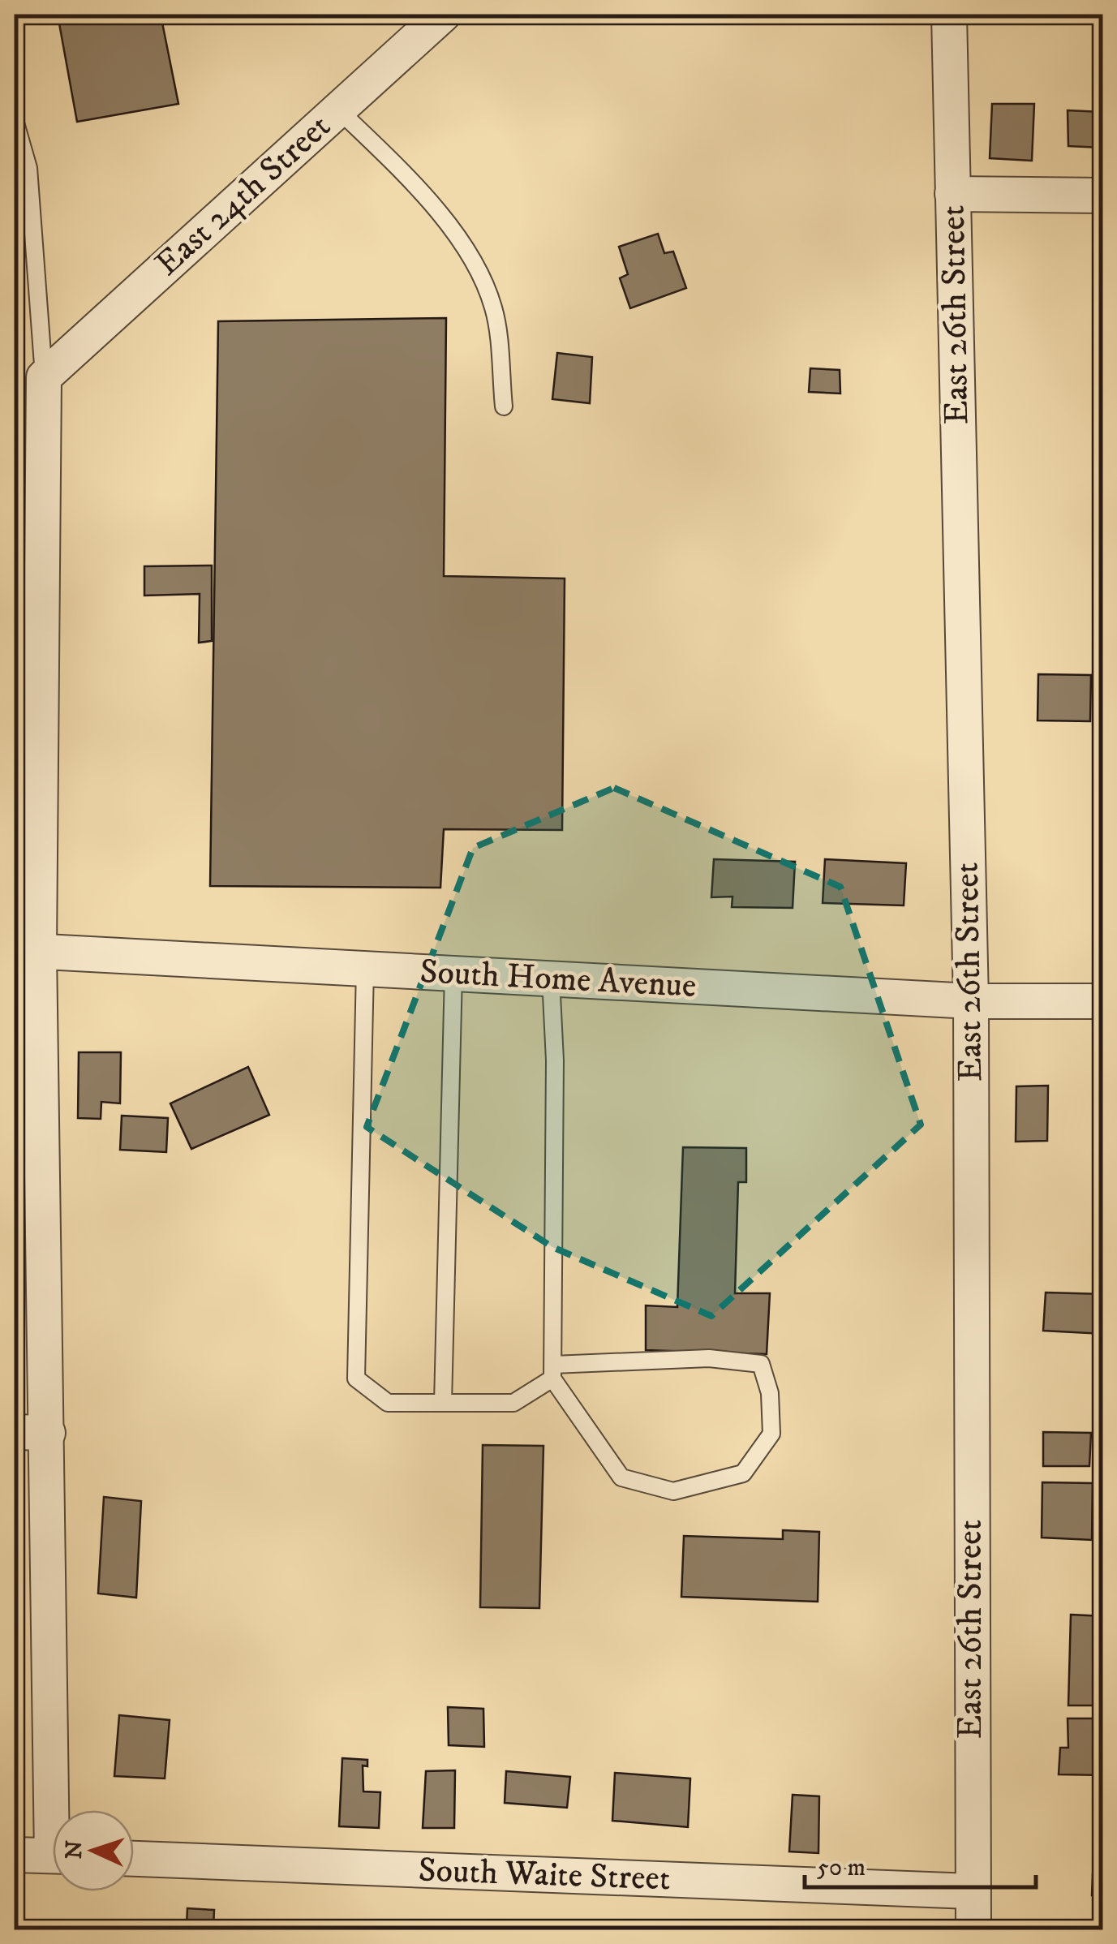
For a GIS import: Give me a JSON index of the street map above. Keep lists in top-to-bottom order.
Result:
{
  "streets": {
    "street": [
      "East 24th Street",
      "East 26th Street",
      "South Home Avenue",
      "South Waite Street"
    ]
  },
  "crossings": [
    ["East 26th Street", "South Home Avenue"],
    ["East 26th Street", "South Waite Street"]
  ],
  "scale_bar": "50 m",
  "north": "left"
}
